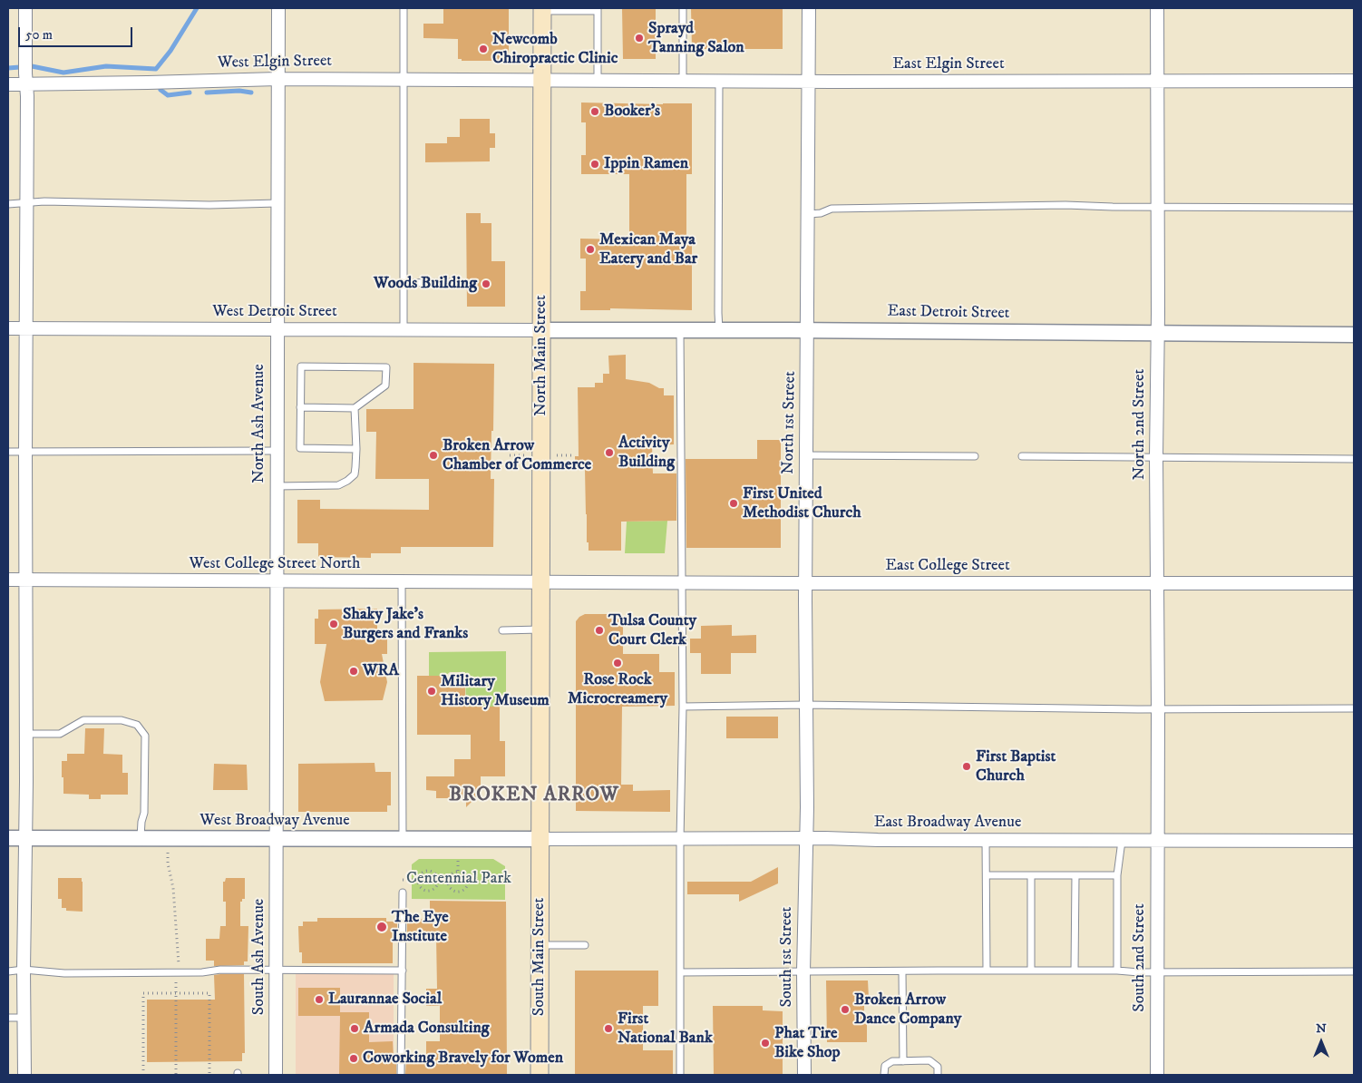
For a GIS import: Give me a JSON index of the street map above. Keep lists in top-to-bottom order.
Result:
{
  "streets": {
    "main road": ["North Main Street", "South Main Street"],
    "street": [
      "West Elgin Street",
      "East Elgin Street",
      "West Detroit Street",
      "East Detroit Street",
      "North 1st Street",
      "North Ash Avenue",
      "North 2nd Street",
      "West College Street North",
      "East College Street",
      "West Broadway Avenue",
      "East Broadway Avenue",
      "South Ash Avenue",
      "South 1st Street",
      "South 2nd Street"
    ]
  },
  "crossings": [
    ["West Elgin Street", "East Elgin Street"],
    ["West Elgin Street", "North Main Street"],
    ["West Elgin Street", "North Ash Avenue"],
    ["East Elgin Street", "North Main Street"],
    ["East Elgin Street", "North 1st Street"],
    ["East Elgin Street", "North 2nd Street"],
    ["West Detroit Street", "East Detroit Street"],
    ["West Detroit Street", "North Main Street"],
    ["West Detroit Street", "North Ash Avenue"],
    ["East Detroit Street", "North Main Street"],
    ["East Detroit Street", "North 1st Street"],
    ["East Detroit Street", "North 2nd Street"],
    ["North Main Street", "West College Street North"],
    ["North Main Street", "East College Street"],
    ["North Main Street", "West Broadway Avenue"],
    ["North Main Street", "East Broadway Avenue"],
    ["North Main Street", "South Main Street"],
    ["North 1st Street", "East College Street"],
    ["North 1st Street", "East Broadway Avenue"],
    ["North 1st Street", "South 1st Street"],
    ["North Ash Avenue", "West College Street North"],
    ["North Ash Avenue", "West Broadway Avenue"],
    ["North Ash Avenue", "South Ash Avenue"],
    ["North 2nd Street", "East College Street"],
    ["North 2nd Street", "East Broadway Avenue"],
    ["North 2nd Street", "South 2nd Street"],
    ["West College Street North", "East College Street"],
    ["West Broadway Avenue", "East Broadway Avenue"],
    ["West Broadway Avenue", "South Ash Avenue"],
    ["West Broadway Avenue", "South Main Street"],
    ["East Broadway Avenue", "South Main Street"],
    ["East Broadway Avenue", "South 1st Street"],
    ["East Broadway Avenue", "South 2nd Street"]
  ],
  "districts": ["BROKEN ARROW"],
  "parks": ["Centennial Park"],
  "places": [
    "Sprayd Tanning Salon",
    "Newcomb Chiropractic Clinic",
    "Booker's",
    "Ippin Ramen",
    "Mexican Maya Eatery and Bar",
    "Woods Building",
    "Activity Building",
    "Broken Arrow Chamber of Commerce",
    "First United Methodist Church",
    "Shaky Jake's Burgers and Franks",
    "Tulsa County Court Clerk",
    "Rose Rock Microcreamery",
    "WRA",
    "Military History Museum",
    "First Baptist Church",
    "The Eye Institute",
    "Laurannae Social",
    "Broken Arrow Dance Company",
    "Armada Consulting",
    "First National Bank",
    "Phat Tire Bike Shop",
    "Coworking Bravely for Women"
  ],
  "scale_bar": "50 m",
  "north": "top"
}
